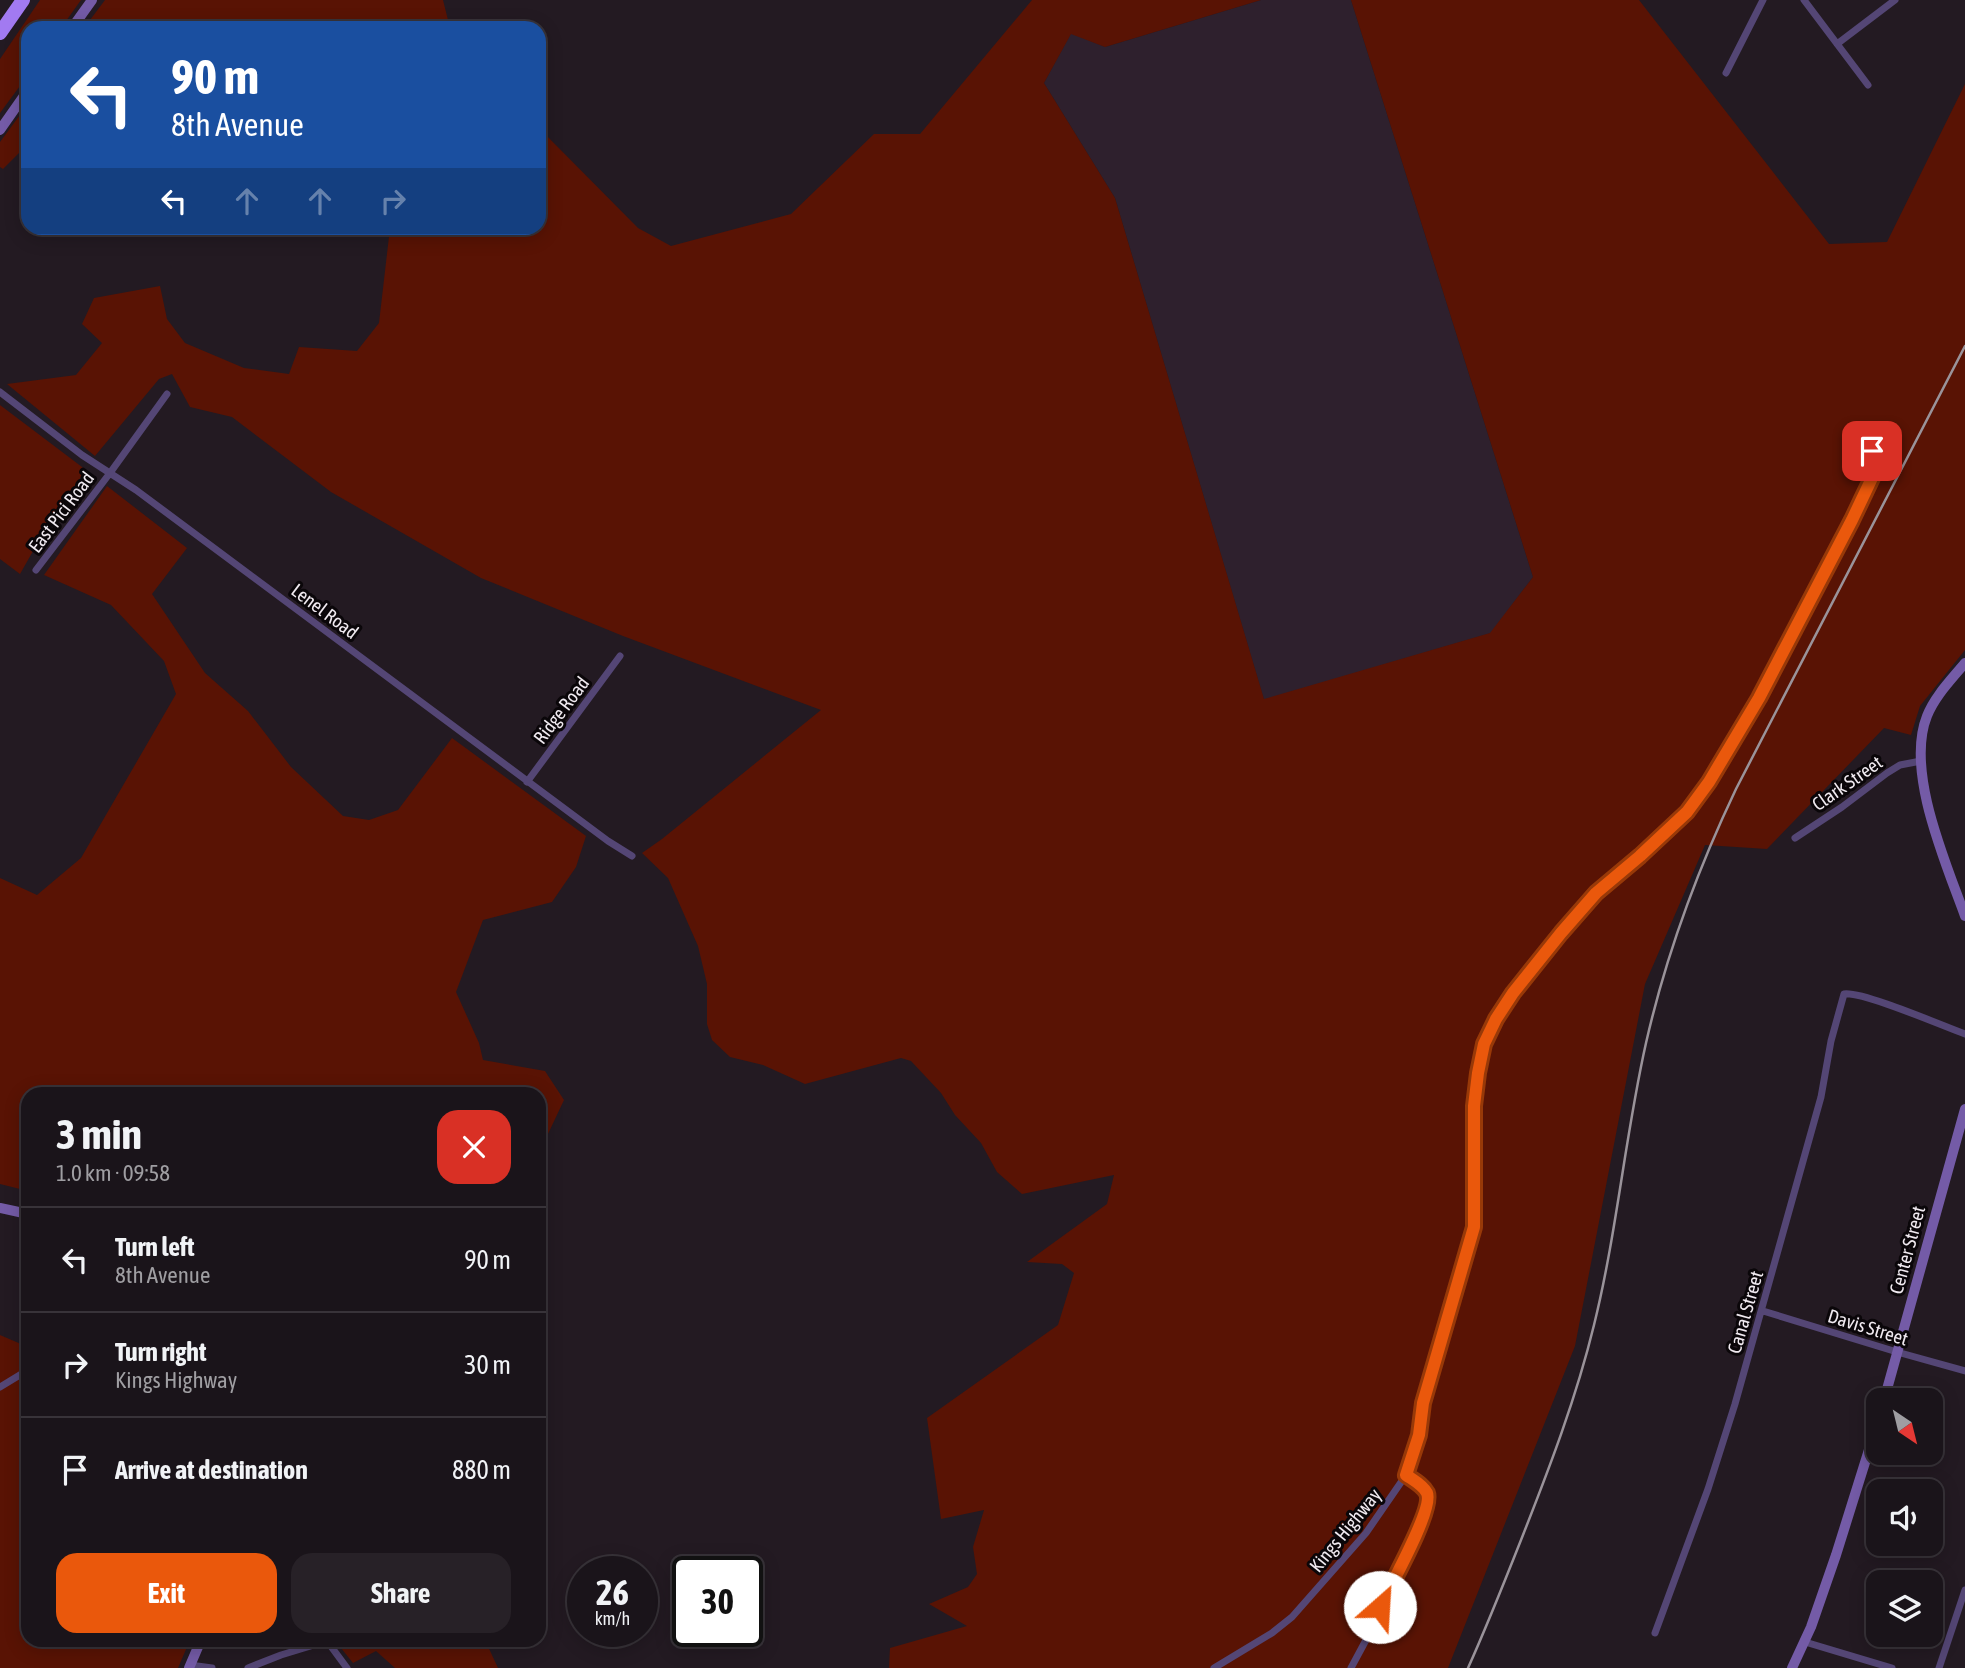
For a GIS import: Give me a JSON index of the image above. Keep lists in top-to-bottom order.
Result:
{
  "streets": {
    "main road": ["Center Street"],
    "street": [
      "East Pici Road",
      "Lenel Road",
      "Ridge Road",
      "Clark Street",
      "Canal Street",
      "Davis Street",
      "Kings Highway"
    ]
  },
  "crossings": [
    ["East Pici Road", "Lenel Road"],
    ["Lenel Road", "Ridge Road"],
    ["Center Street", "Davis Street"],
    ["Canal Street", "Davis Street"]
  ],
  "north": "bottom right",
  "page": {
    "turn": ["90 m", "8th Avenue"],
    "heading": ["3 min", "1.0 km · 09:58"],
    "list": [
      {
        "name": "Turn left",
        "note": "8th Avenue",
        "value": "90 m"
      },
      {
        "name": "Turn right",
        "note": "Kings Highway",
        "value": "30 m"
      },
      {
        "name": "Arrive at destination",
        "value": "880 m"
      }
    ],
    "buttons": ["Exit", "Share"],
    "speed": "26 km/h",
    "limit": "30"
  }
}
